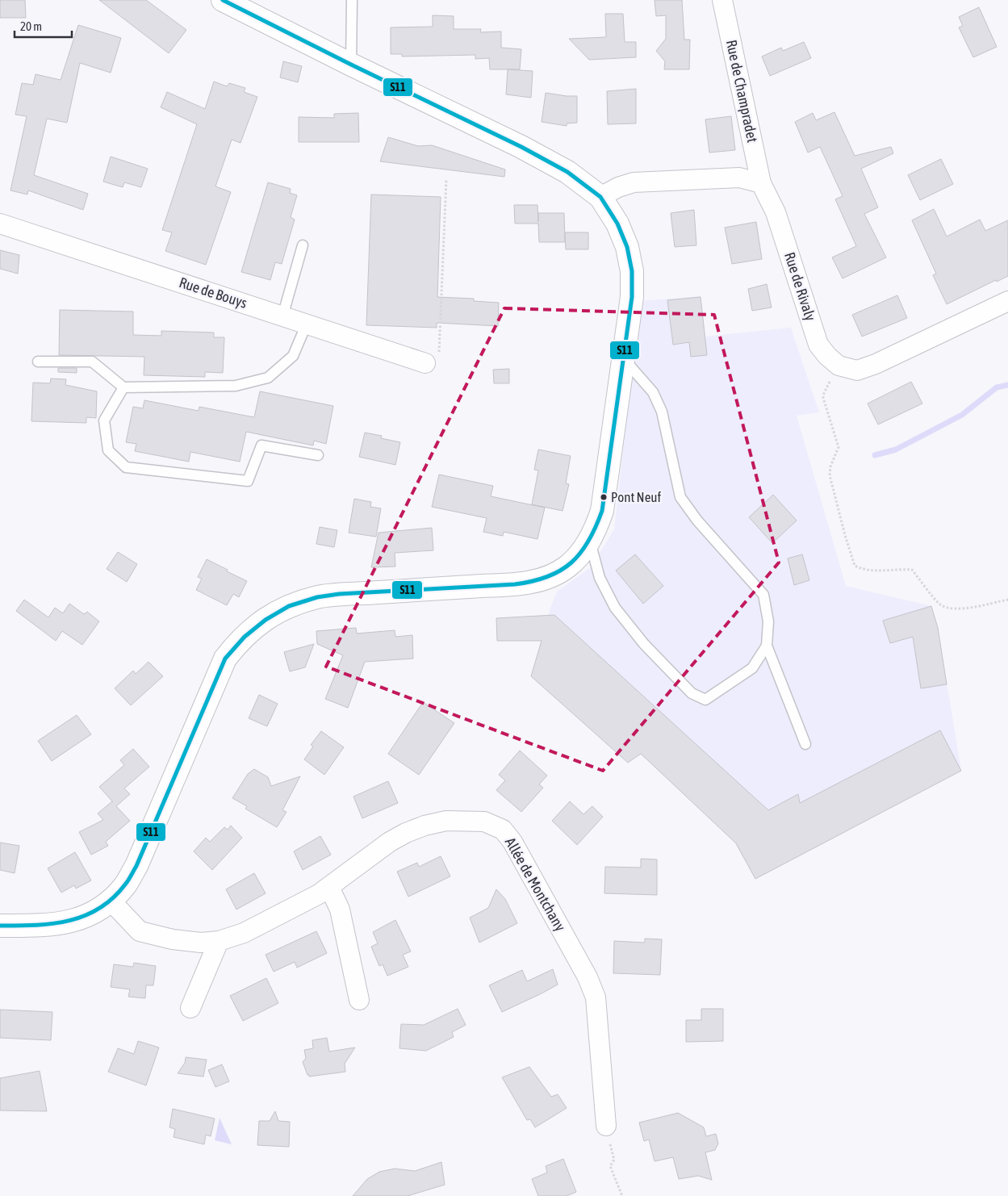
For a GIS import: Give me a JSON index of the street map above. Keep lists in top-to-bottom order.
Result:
{
  "streets": {
    "street": [
      "Rue de Champradet",
      "Rue de Rivaly",
      "Rue de Bouys",
      "Allée de Montchany"
    ]
  },
  "crossings": [
    ["Rue de Champradet", "Rue de Rivaly"]
  ],
  "places": ["Pont Neuf"],
  "lines": ["transit line S11"],
  "scale_bar": "20 m"
}
